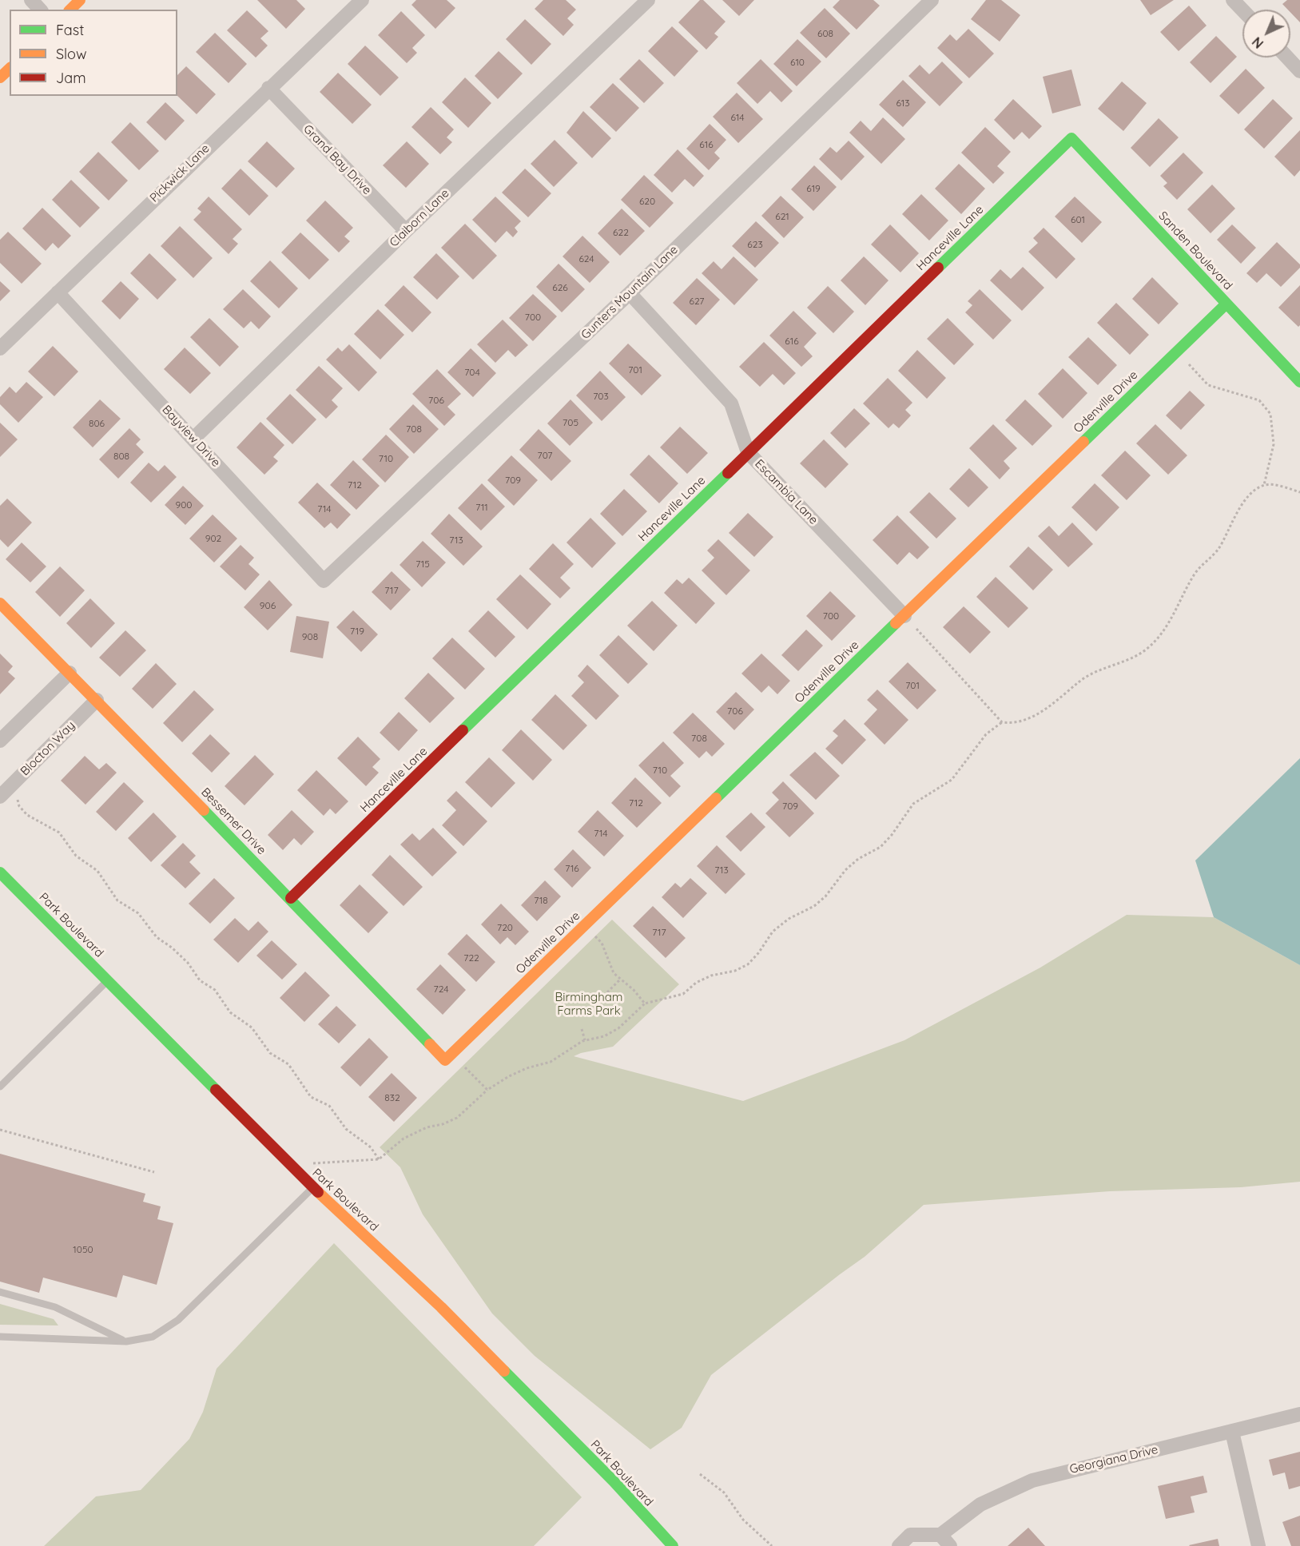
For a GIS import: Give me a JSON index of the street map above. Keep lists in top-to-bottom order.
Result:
{
  "streets": {
    "street": [
      "Grand Bay Drive",
      "Pickwick Lane",
      "Claiborn Lane",
      "Hanceville Lane",
      "Sanden Boulevard",
      "Gunters Mountain Lane",
      "Odenville Drive",
      "Bayview Drive",
      "Escambia Lane",
      "Blocton Way",
      "Bessemer Drive",
      "Park Boulevard",
      "Georgiana Drive"
    ]
  },
  "crossings": [
    ["Grand Bay Drive", "Pickwick Lane"],
    ["Grand Bay Drive", "Claiborn Lane"],
    ["Pickwick Lane", "Bayview Drive"],
    ["Claiborn Lane", "Bayview Drive"],
    ["Hanceville Lane", "Sanden Boulevard"],
    ["Hanceville Lane", "Escambia Lane"],
    ["Hanceville Lane", "Bessemer Drive"],
    ["Sanden Boulevard", "Odenville Drive"],
    ["Gunters Mountain Lane", "Bayview Drive"],
    ["Gunters Mountain Lane", "Escambia Lane"],
    ["Odenville Drive", "Escambia Lane"],
    ["Odenville Drive", "Bessemer Drive"],
    ["Blocton Way", "Bessemer Drive"]
  ],
  "parks": ["Birmingham Farms Park"],
  "house_numbers": [
    "608",
    "610",
    "613",
    "614",
    "616",
    "619",
    "620",
    "621",
    "601",
    "622",
    "623",
    "624",
    "626",
    "627",
    "700",
    "616",
    "701",
    "704",
    "703",
    "706",
    "705",
    "806",
    "708",
    "707",
    "808",
    "710",
    "709",
    "712",
    "900",
    "711",
    "714",
    "902",
    "713",
    "715",
    "717",
    "906",
    "700",
    "719",
    "908",
    "701",
    "706",
    "708",
    "710",
    "712",
    "709",
    "714",
    "716",
    "713",
    "718",
    "720",
    "717",
    "722",
    "724",
    "832",
    "1050"
  ],
  "legend": ["Fast", "Slow", "Jam"],
  "north": "bottom left"
}
